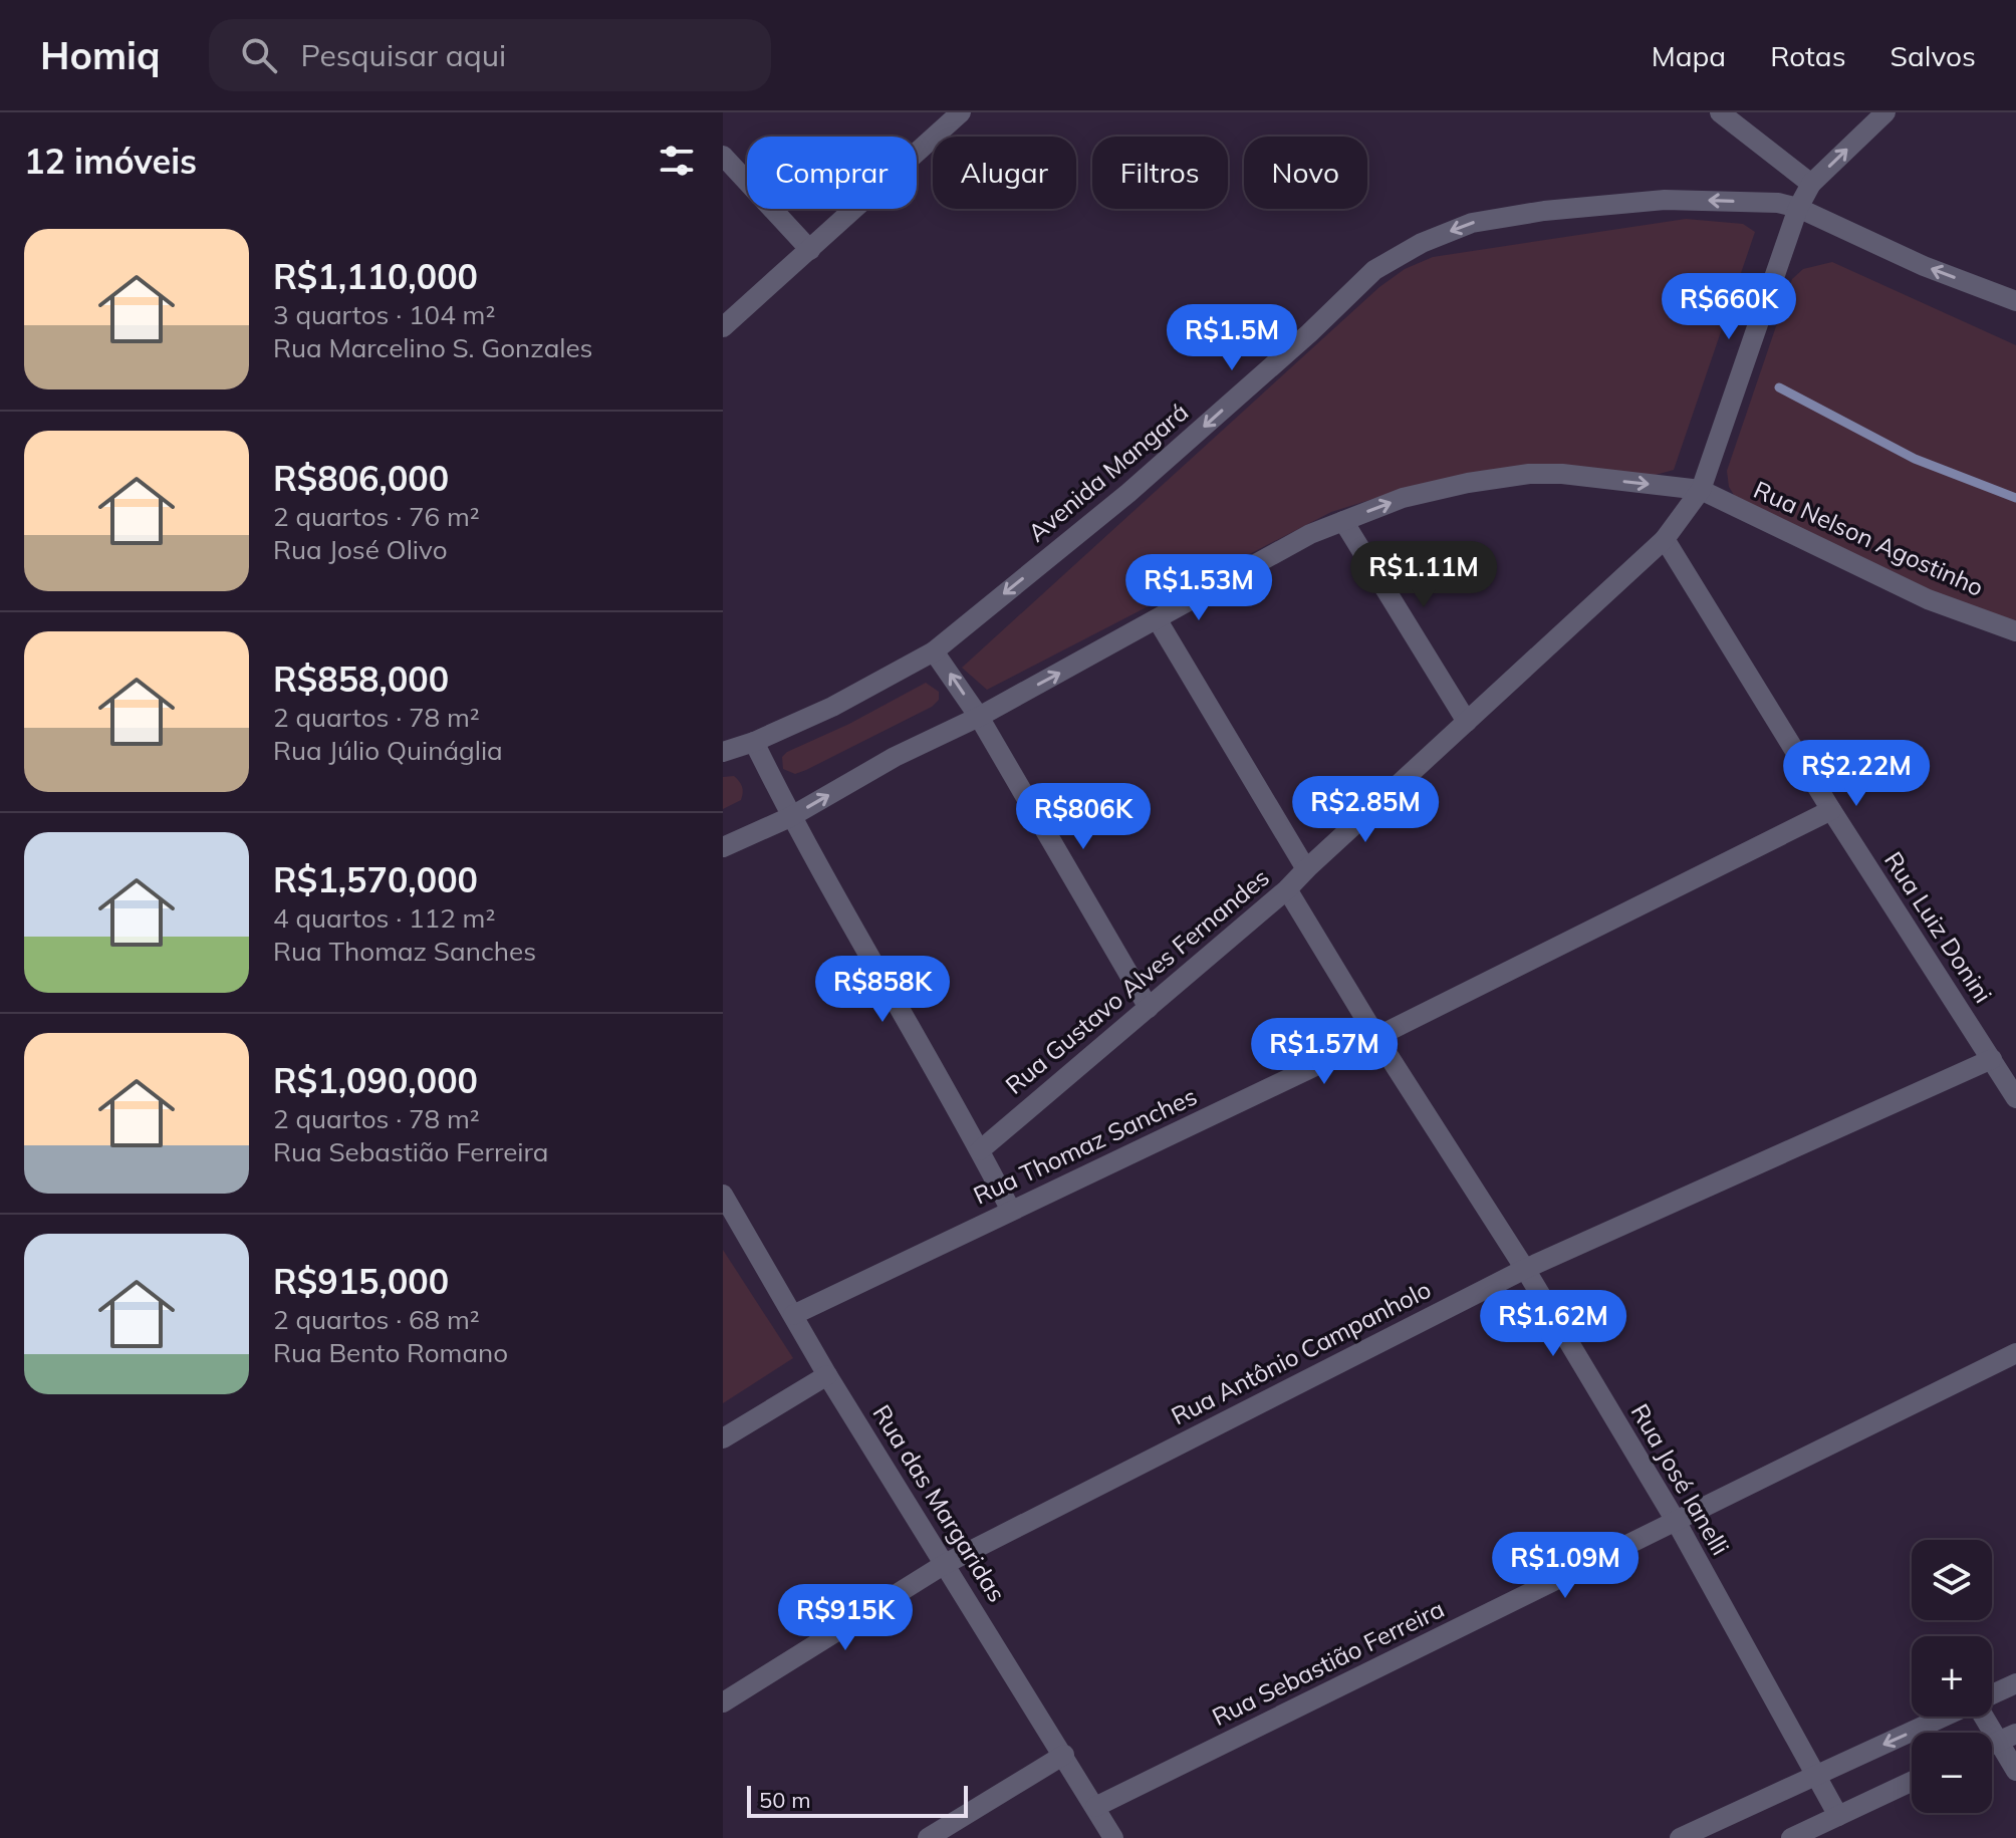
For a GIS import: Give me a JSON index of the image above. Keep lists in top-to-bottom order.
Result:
{
  "streets": {
    "street": [
      "Avenida Mangará",
      "Rua Nelson Agostinho",
      "Rua Luiz Donini",
      "Rua Gustavo Alves Fernandes",
      "Rua Thomaz Sanches",
      "Rua Antônio Campanholo",
      "Rua José Ianelli",
      "Rua das Margaridas",
      "Rua Sebastião Ferreira"
    ]
  },
  "crossings": [
    ["Avenida Mangará", "Rua Gustavo Alves Fernandes"],
    ["Rua Nelson Agostinho", "Rua Gustavo Alves Fernandes"],
    ["Rua Luiz Donini", "Rua Gustavo Alves Fernandes"],
    ["Rua Luiz Donini", "Rua Thomaz Sanches"],
    ["Rua Luiz Donini", "Rua Antônio Campanholo"],
    ["Rua Gustavo Alves Fernandes", "Rua José Ianelli"],
    ["Rua Thomaz Sanches", "Rua José Ianelli"],
    ["Rua Thomaz Sanches", "Rua das Margaridas"],
    ["Rua Antônio Campanholo", "Rua José Ianelli"],
    ["Rua Antônio Campanholo", "Rua das Margaridas"],
    ["Rua José Ianelli", "Rua Sebastião Ferreira"],
    ["Rua das Margaridas", "Rua Sebastião Ferreira"]
  ],
  "scale_bar": "50 m",
  "page": {
    "header": "Homiq",
    "search": "Pesquisar aqui",
    "nav": ["Mapa", "Rotas", "Salvos"],
    "heading": "12 imóveis",
    "chip": [
      "Comprar",
      "Alugar",
      "Filtros",
      "Novo"
    ],
    "list": [
      {
        "name": "R$1,110,000",
        "note": "3 quartos · 104 m² · Rua Marcelino S. Gonzales"
      },
      {
        "name": "R$806,000",
        "note": "2 quartos · 76 m² · Rua José Olivo"
      },
      {
        "name": "R$858,000",
        "note": "2 quartos · 78 m² · Rua Júlio Quináglia"
      },
      {
        "name": "R$1,570,000",
        "note": "4 quartos · 112 m² · Rua Thomaz Sanches"
      },
      {
        "name": "R$1,090,000",
        "note": "2 quartos · 78 m² · Rua Sebastião Ferreira"
      },
      {
        "name": "R$915,000",
        "note": "2 quartos · 68 m² · Rua Bento Romano"
      }
    ],
    "price": [
      "R$660K",
      "R$1.5M",
      "R$1.11M",
      "R$1.53M",
      "R$2.22M",
      "R$2.85M",
      "R$806K",
      "R$858K",
      "R$1.57M",
      "R$1.62M",
      "R$1.09M",
      "R$915K"
    ],
    "map_buttons": ["+", "−"],
    "scale": "50 m"
  }
}
